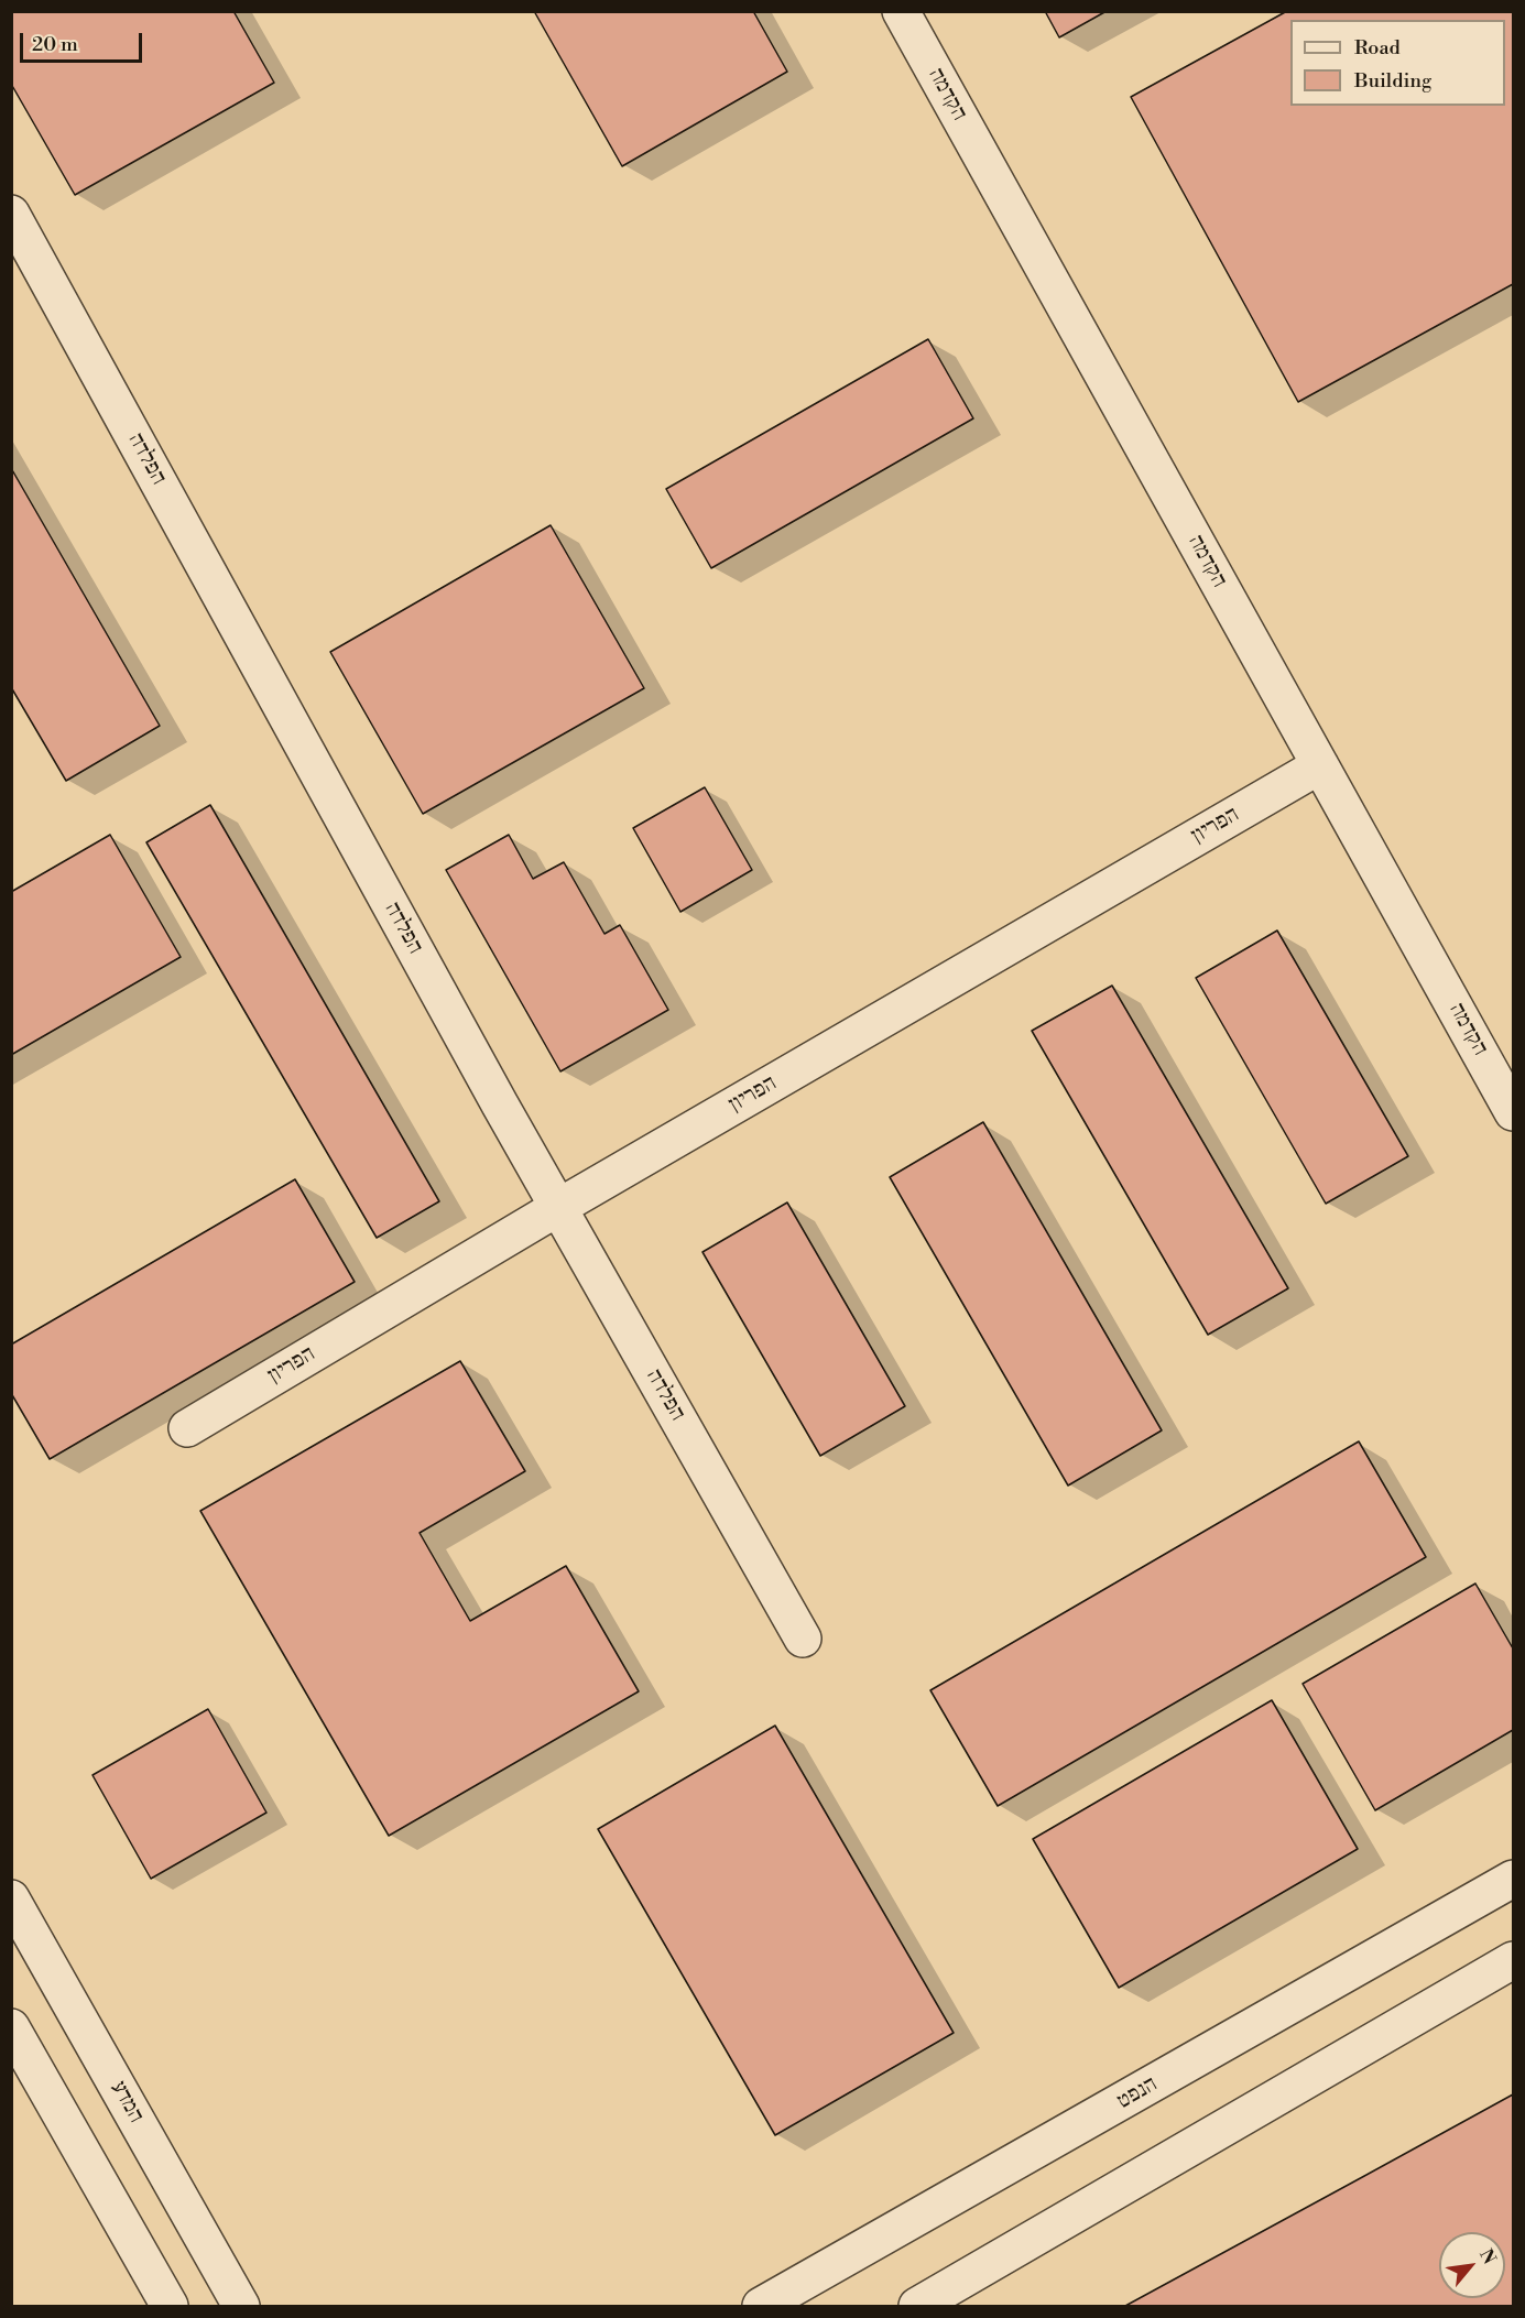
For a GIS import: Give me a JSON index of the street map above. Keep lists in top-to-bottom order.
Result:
{
  "streets": {
    "street": [
      "הקדמה",
      "הפלדה",
      "הפריון",
      "הנפט",
      "המדע"
    ]
  },
  "crossings": [
    ["הקדמה", "הפריון"],
    ["הפלדה", "הפריון"]
  ],
  "legend": ["Road", "Building"],
  "scale_bar": "20 m",
  "north": "top right"
}
